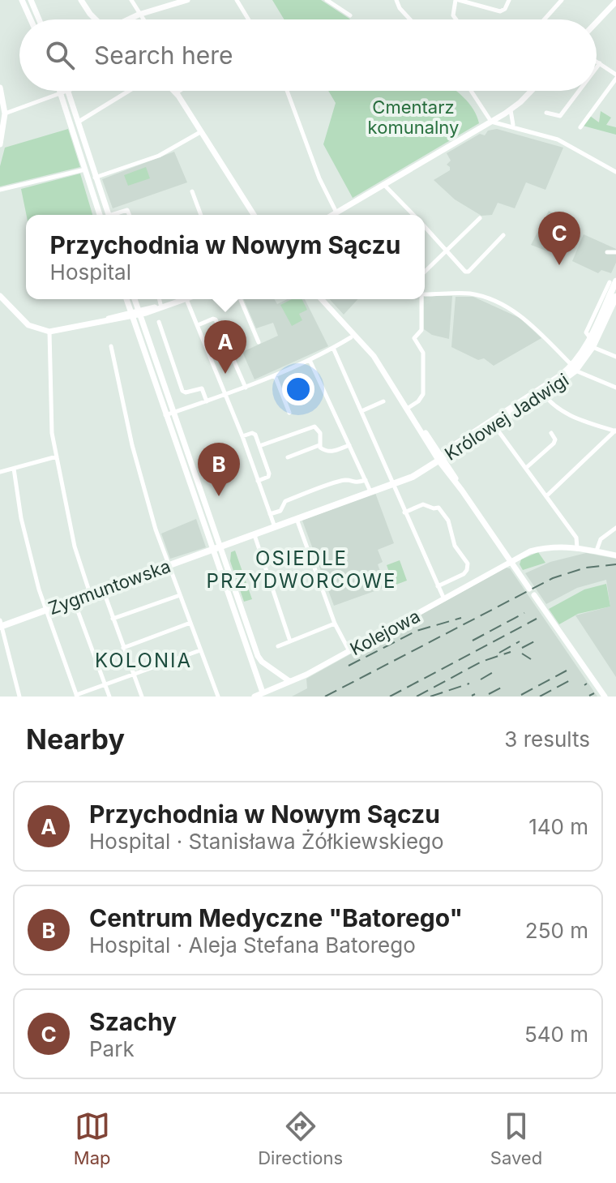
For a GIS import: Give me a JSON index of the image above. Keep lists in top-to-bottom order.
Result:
{
  "streets": {
    "main road": ["Królowej Jadwigi", "Zygmuntowska"],
    "street": ["Kolejowa"]
  },
  "crossings": [
    ["Królowej Jadwigi", "Zygmuntowska"]
  ],
  "districts": ["OSIEDLE PRZYDWORCOWE", "KOLONIA"],
  "parks": ["Cmentarz komunalny"],
  "page": {
    "search": "Search here",
    "pins": ["C", "A", "B"],
    "popup": ["Przychodnia w Nowym Sączu", "Hospital"],
    "heading": ["Nearby", "3 results"],
    "list": [
      {
        "mark": "A",
        "name": "Przychodnia w Nowym Sączu",
        "note": "Hospital · Stanisława Żółkiewskiego",
        "value": "140 m"
      },
      {
        "mark": "B",
        "name": "Centrum Medyczne \"Batorego\"",
        "note": "Hospital · Aleja Stefana Batorego",
        "value": "250 m"
      },
      {
        "mark": "C",
        "name": "Szachy",
        "note": "Park",
        "value": "540 m"
      }
    ],
    "nav": ["Map", "Directions", "Saved"]
  }
}
